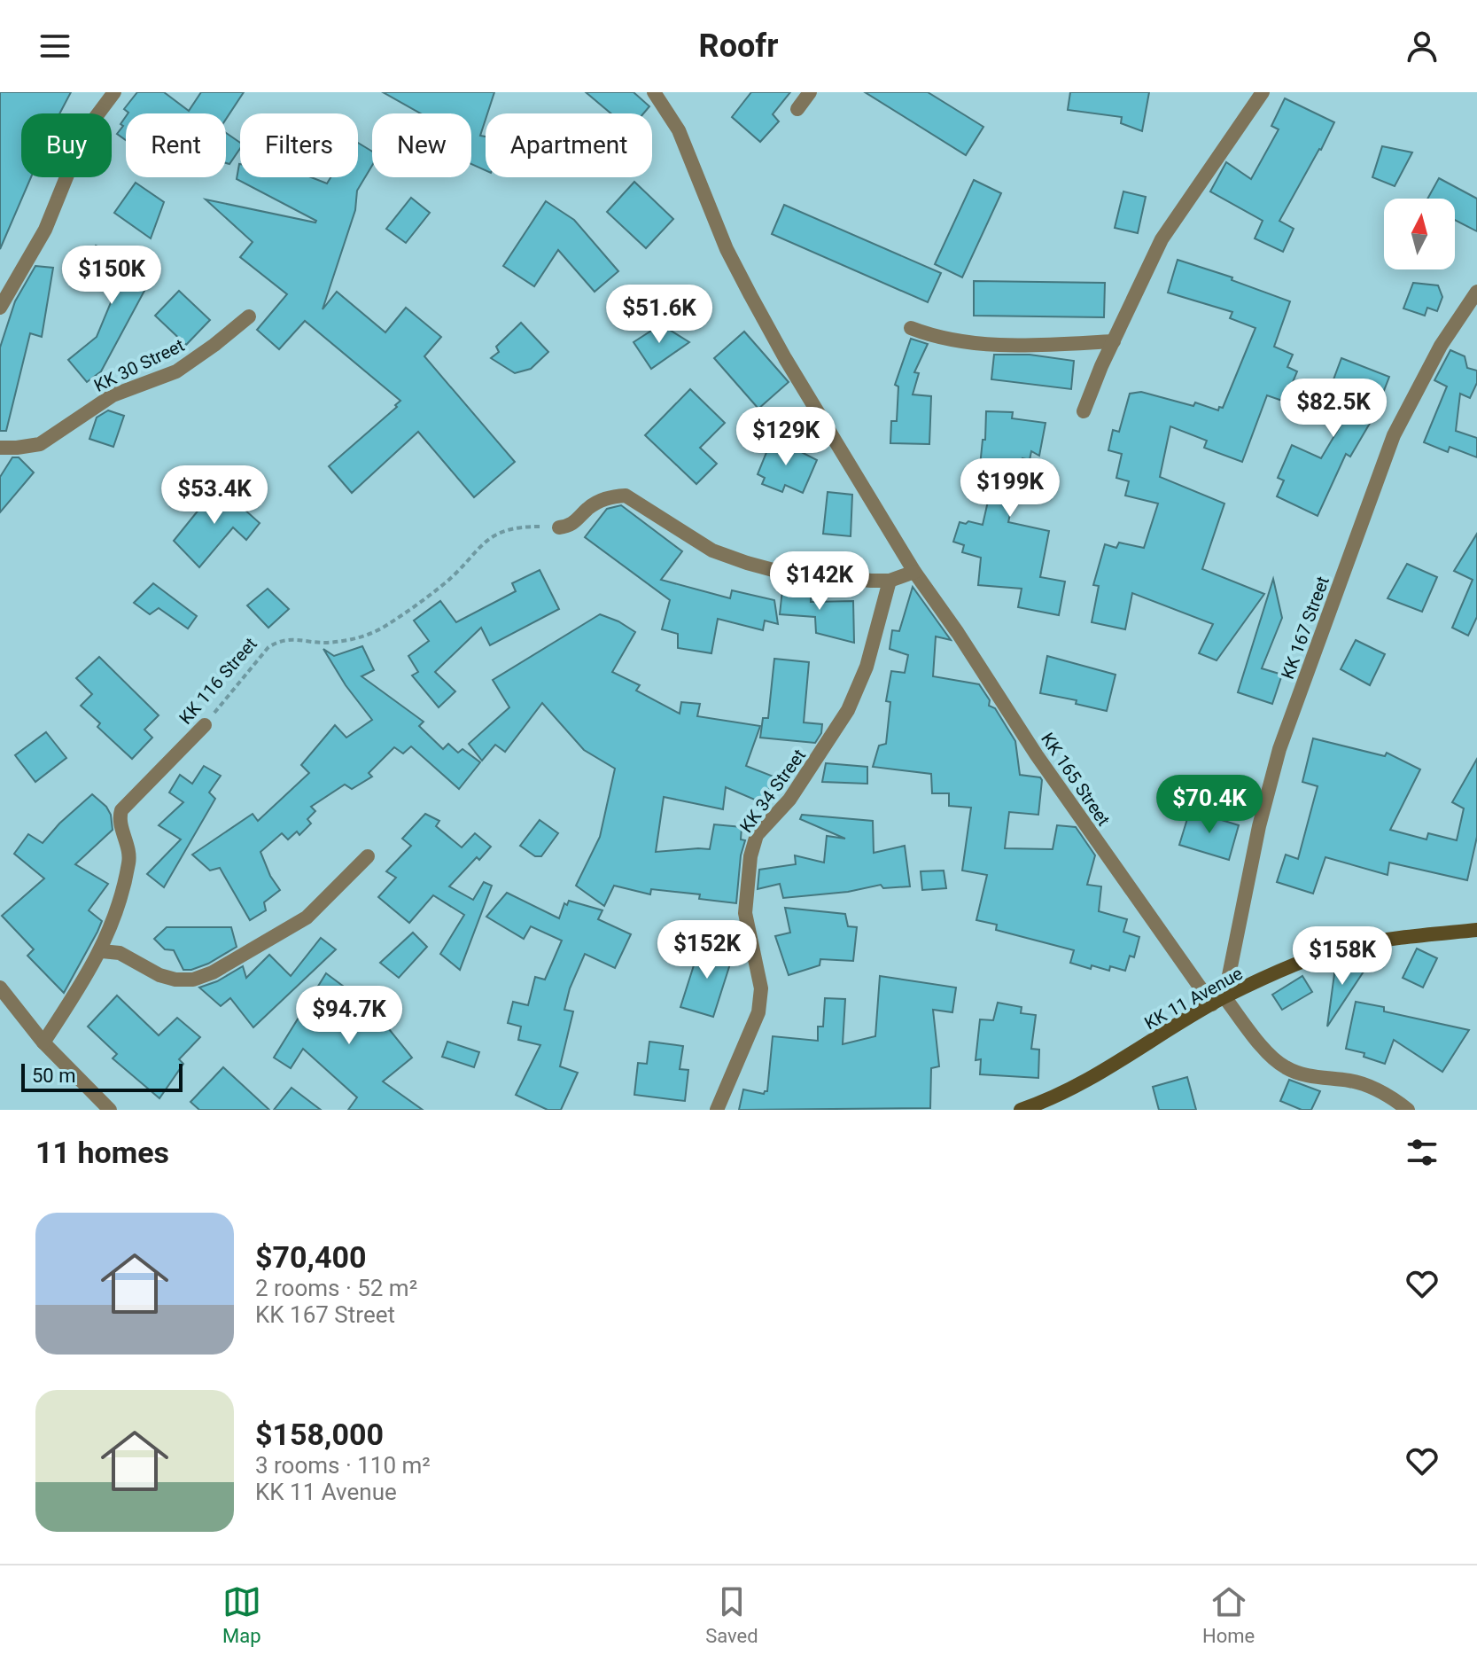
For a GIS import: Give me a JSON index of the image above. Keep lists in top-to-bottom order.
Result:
{
  "streets": {
    "main road": ["KK 11 Avenue"],
    "street": [
      "KK 30 Street",
      "KK 167 Street",
      "KK 116 Street",
      "KK 165 Street",
      "KK 34 Street"
    ]
  },
  "crossings": [
    ["KK 167 Street", "KK 165 Street"],
    ["KK 167 Street", "KK 11 Avenue"],
    ["KK 165 Street", "KK 11 Avenue"]
  ],
  "scale_bar": "50 m",
  "north": "top",
  "page": {
    "header": "Roofr",
    "chip": [
      "Buy",
      "Rent",
      "Filters",
      "New",
      "Apartment"
    ],
    "price": [
      "$150K",
      "$51.6K",
      "$82.5K",
      "$129K",
      "$199K",
      "$53.4K",
      "$142K",
      "$70.4K",
      "$152K",
      "$158K",
      "$94.7K"
    ],
    "scale": "50 m",
    "heading": "11 homes",
    "list": [
      {
        "name": "$70,400",
        "note": "2 rooms · 52 m² · KK 167 Street"
      },
      {
        "name": "$158,000",
        "note": "3 rooms · 110 m² · KK 11 Avenue"
      }
    ],
    "tabs": ["Map", "Saved", "Home"]
  }
}
